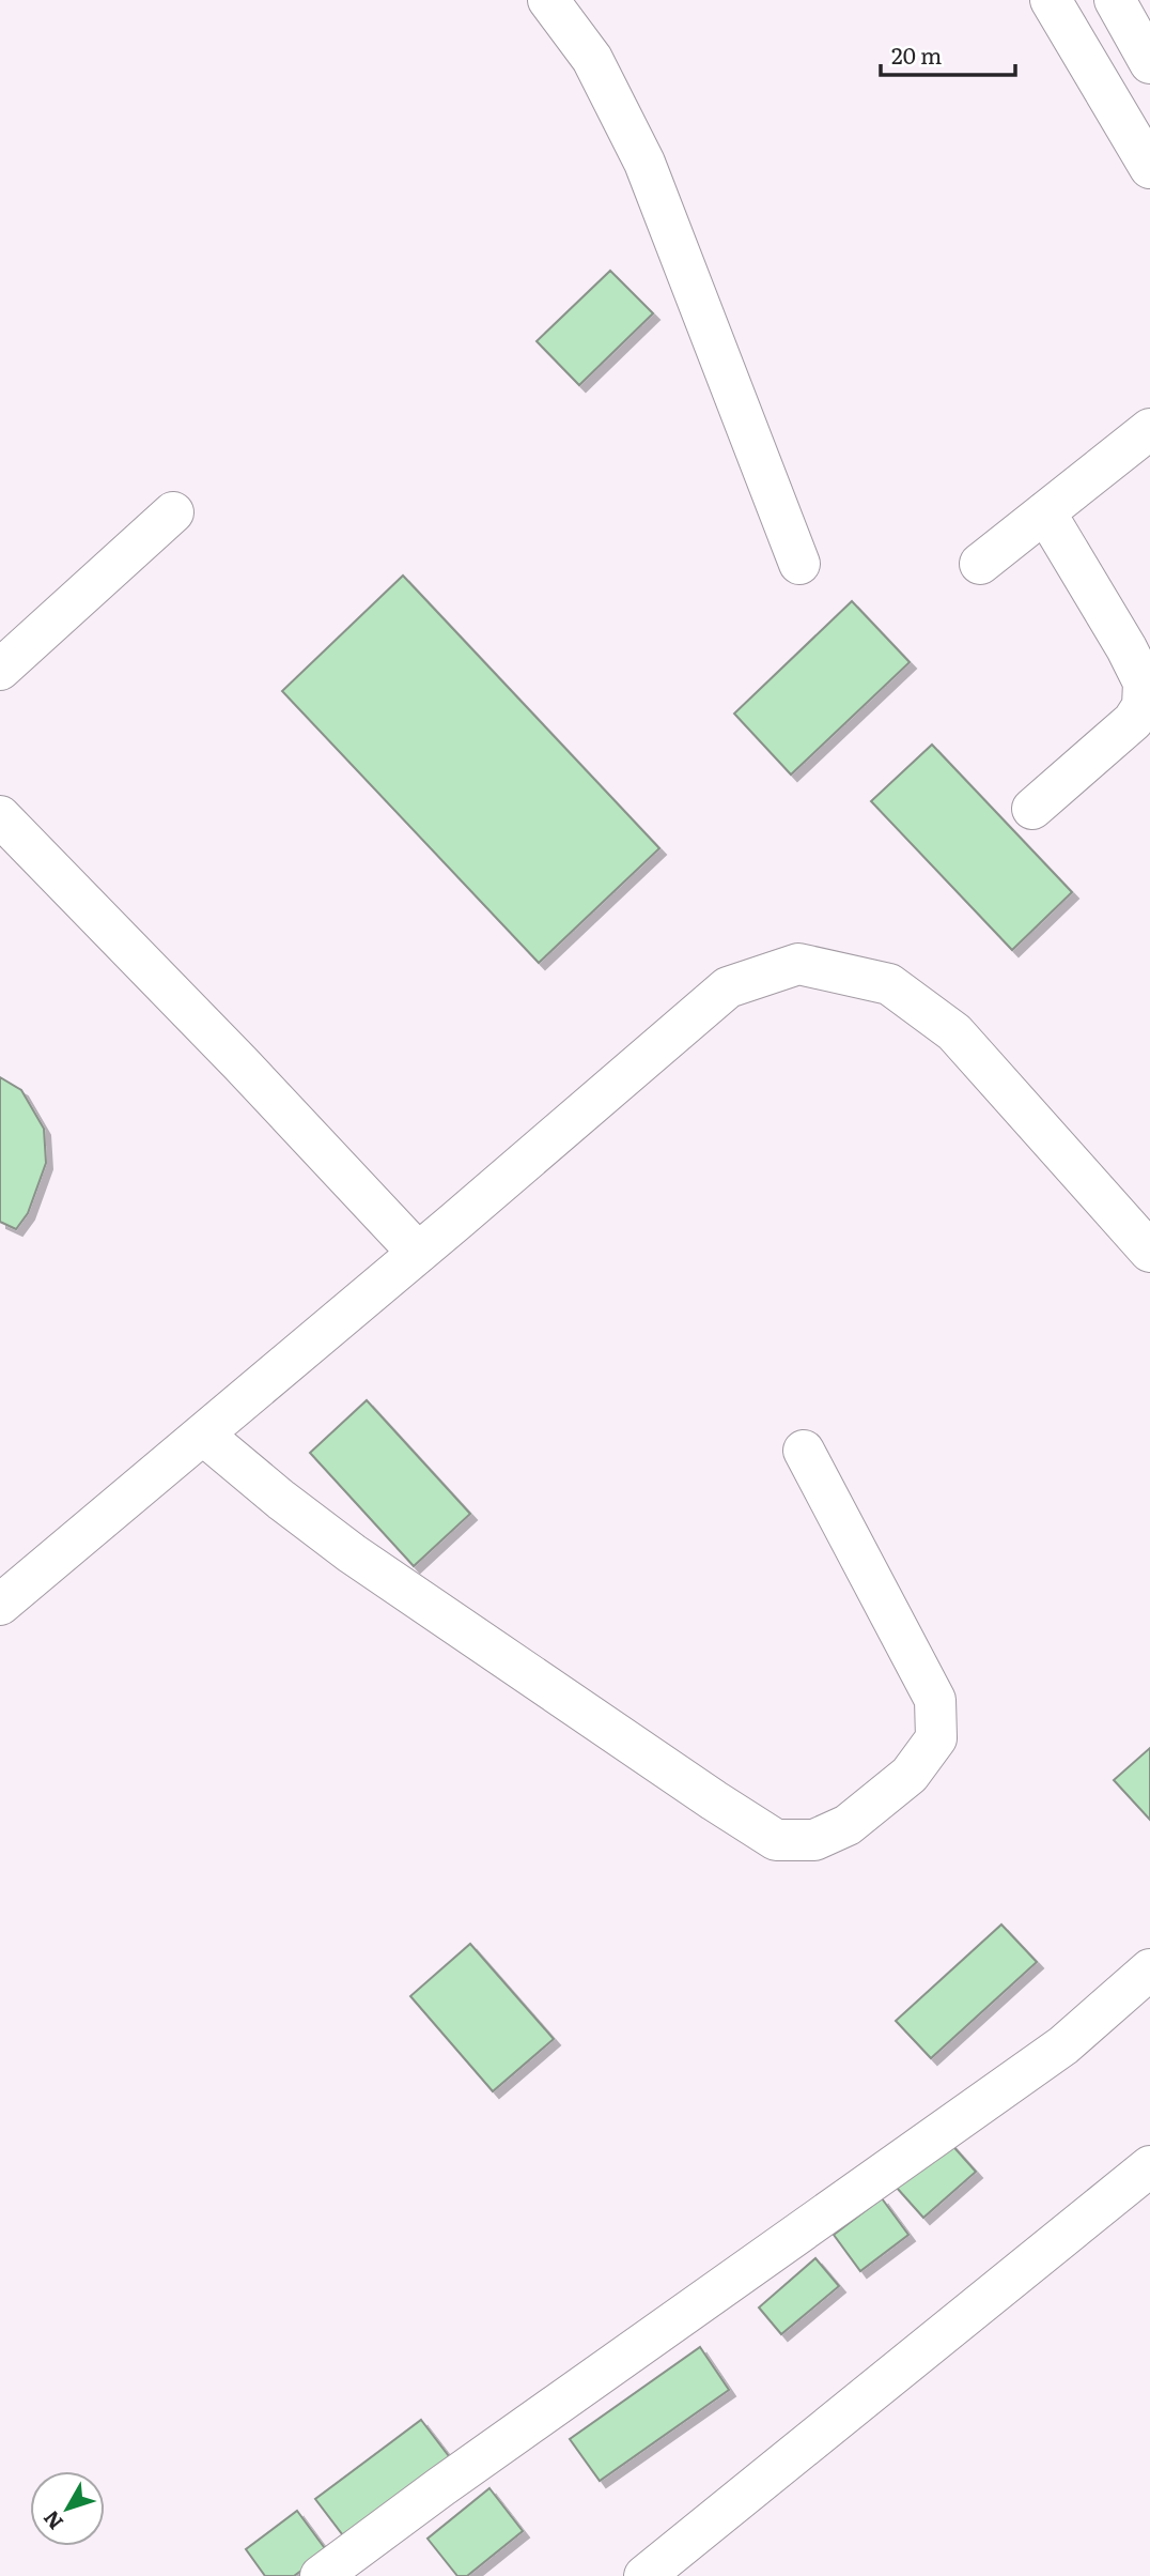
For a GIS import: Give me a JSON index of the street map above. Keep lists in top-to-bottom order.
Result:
{
  "scale_bar": "20 m",
  "north": "bottom left"
}
